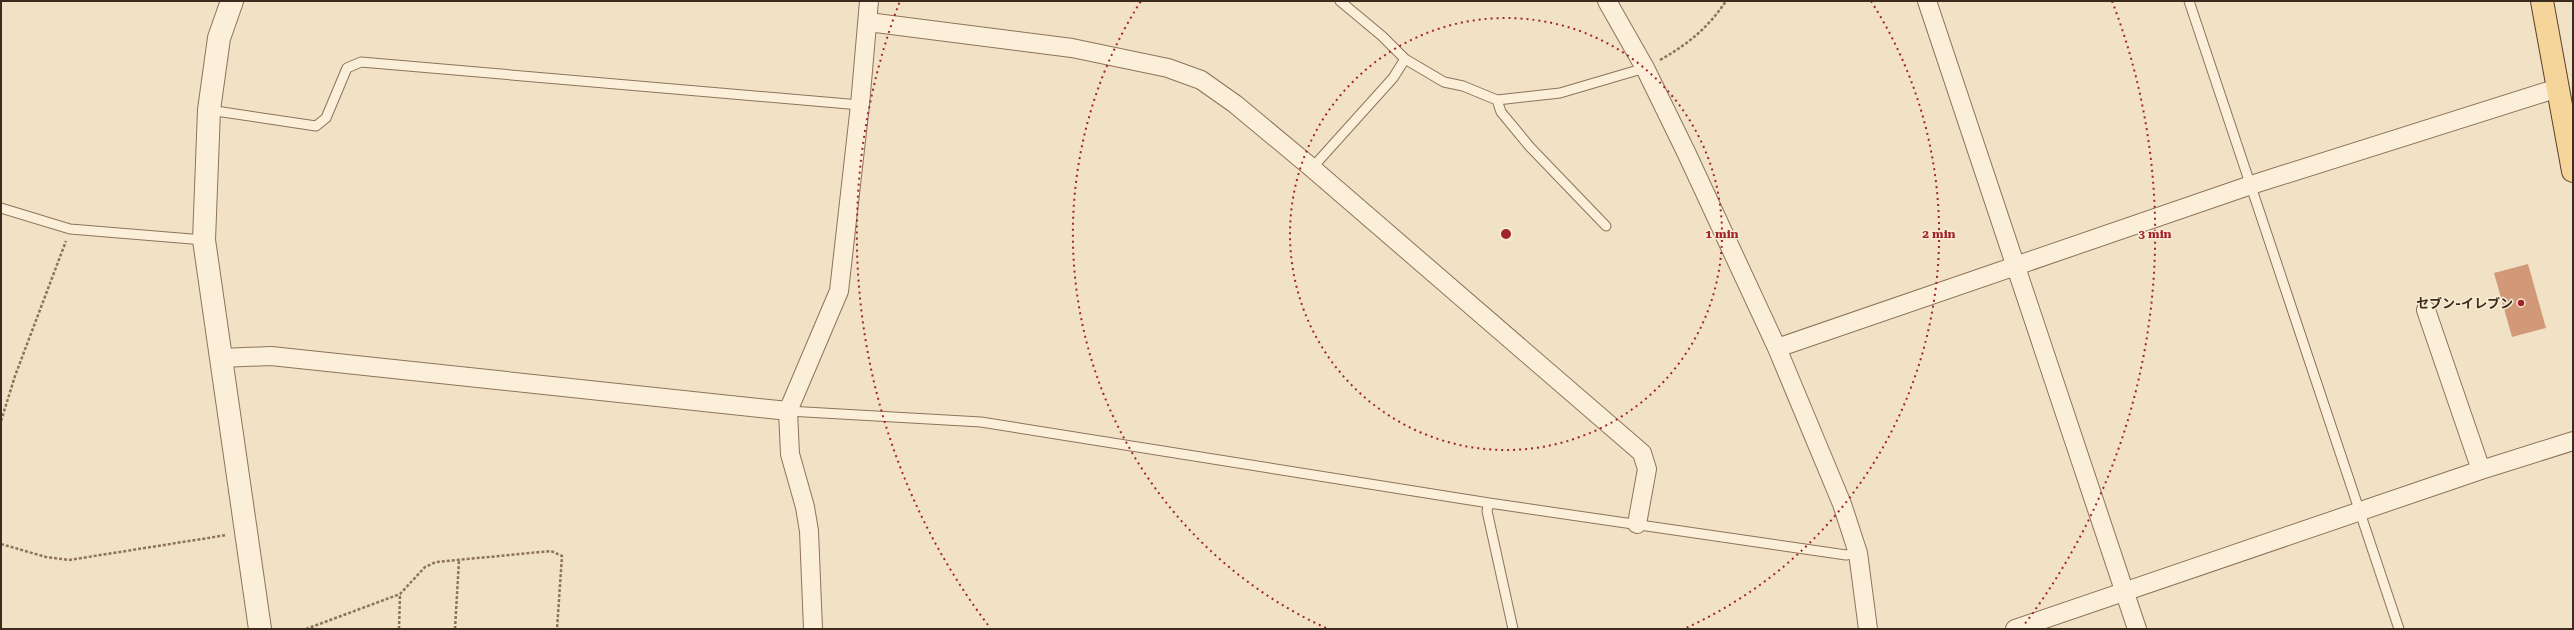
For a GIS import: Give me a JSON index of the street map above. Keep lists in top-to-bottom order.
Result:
{
  "places": ["セブン-イレブン"],
  "rings": ["1 min", "2 min", "3 min"]
}
